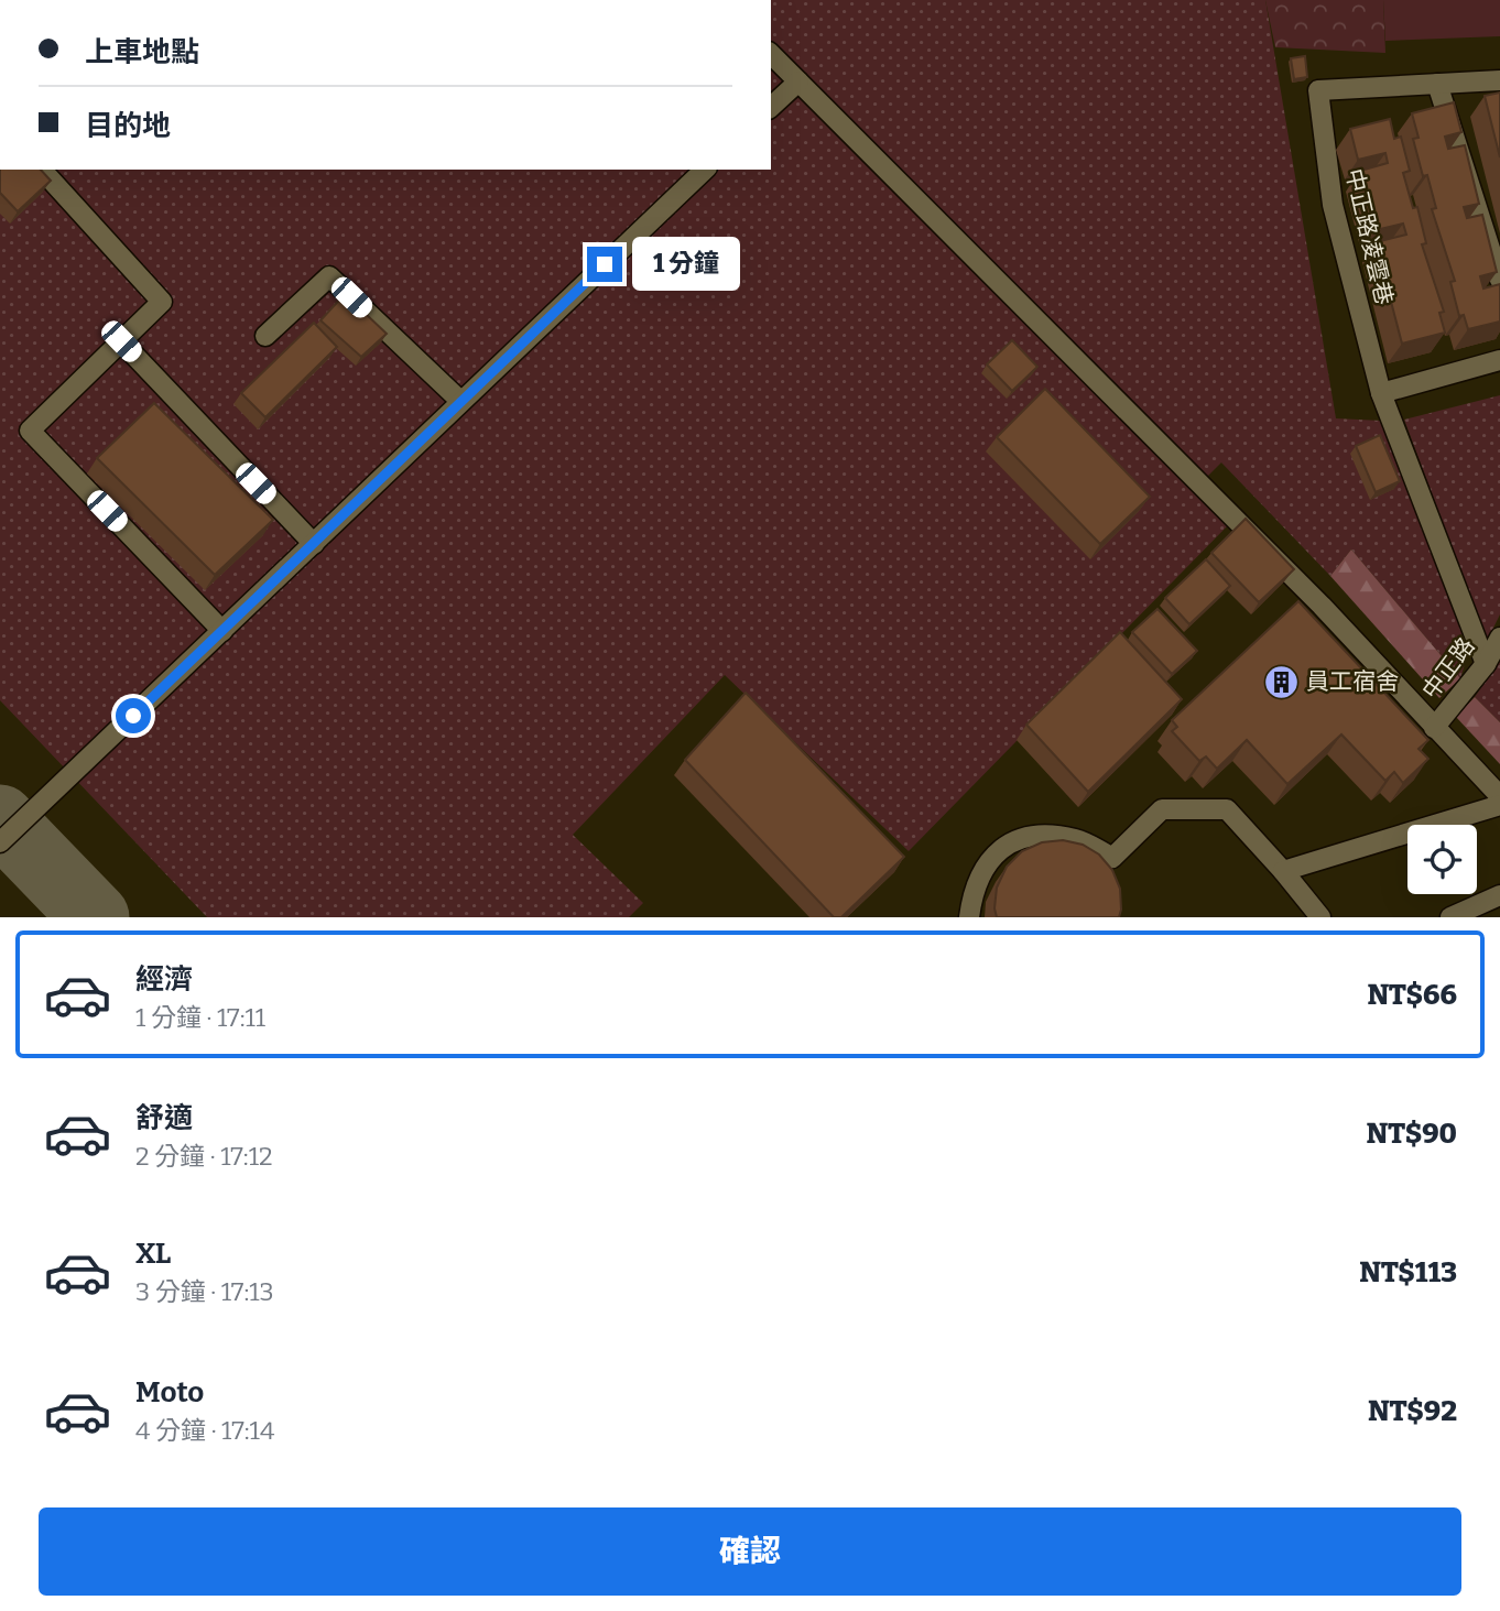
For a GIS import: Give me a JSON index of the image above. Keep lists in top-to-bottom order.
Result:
{
  "streets": {
    "lane": ["中正路凌雲巷", "中正路"]
  },
  "crossings": [
    ["中正路凌雲巷", "中正路"]
  ],
  "places": {
    "building": ["員工宿舍"]
  },
  "page": {
    "banner": ["上車地點", "目的地"],
    "bubble": "1 分鐘",
    "list": [
      {
        "name": "經濟",
        "note": "1 分鐘 · 17:11",
        "value": "NT$66"
      },
      {
        "name": "舒適",
        "note": "2 分鐘 · 17:12",
        "value": "NT$90"
      },
      {
        "name": "XL",
        "note": "3 分鐘 · 17:13",
        "value": "NT$113"
      },
      {
        "name": "Moto",
        "note": "4 分鐘 · 17:14",
        "value": "NT$92"
      }
    ],
    "buttons": "確認"
  }
}
